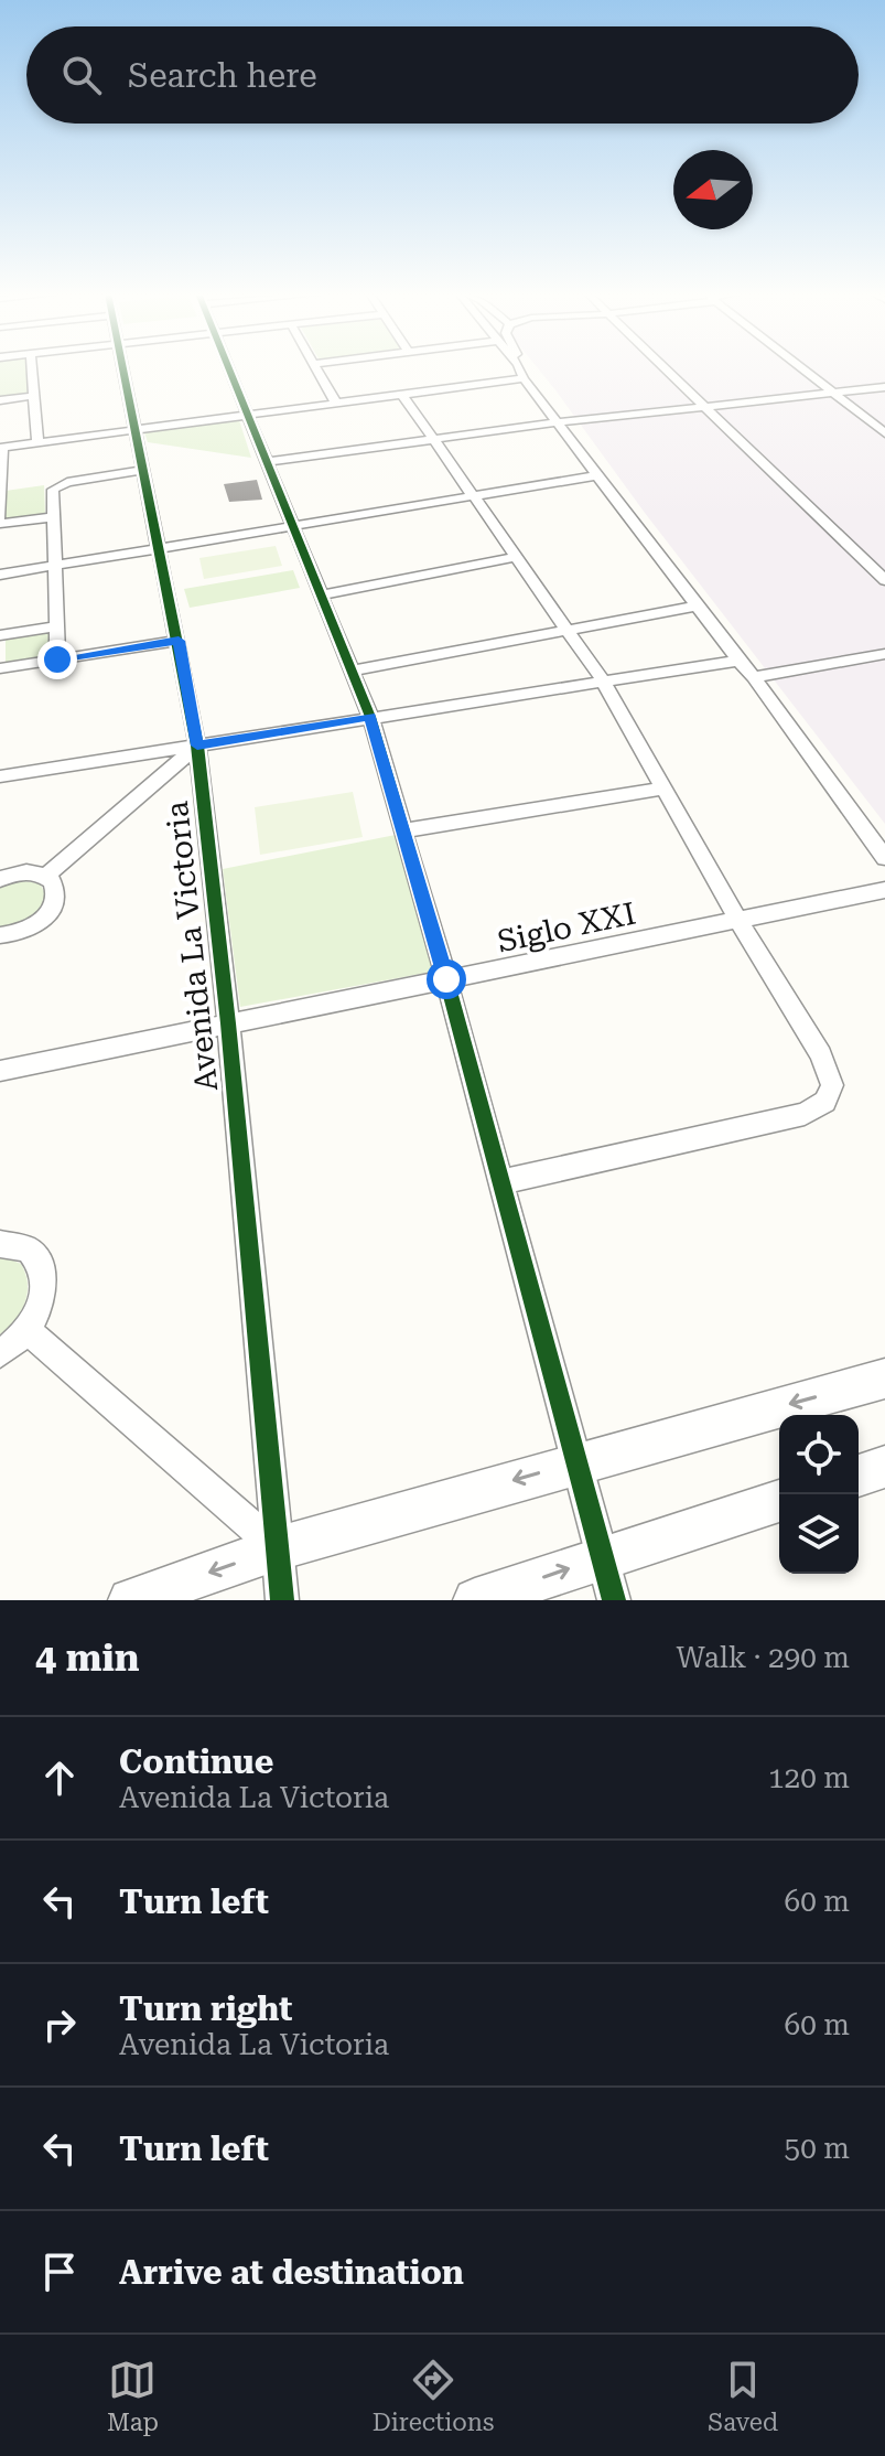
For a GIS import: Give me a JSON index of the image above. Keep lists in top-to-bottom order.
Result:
{
  "streets": {
    "street": ["Siglo XXI", "Avenida La Victoria"]
  },
  "crossings": [
    ["Siglo XXI", "Avenida La Victoria"]
  ],
  "north": "left",
  "page": {
    "search": "Search here",
    "heading": ["4 min", "Walk · 290 m"],
    "list": [
      ["Continue", "Avenida La Victoria", "120 m"],
      ["Turn left", "60 m"],
      ["Turn right", "Avenida La Victoria", "60 m"],
      ["Turn left", "50 m"],
      "Arrive at destination"
    ],
    "nav": ["Map", "Directions", "Saved"]
  }
}
